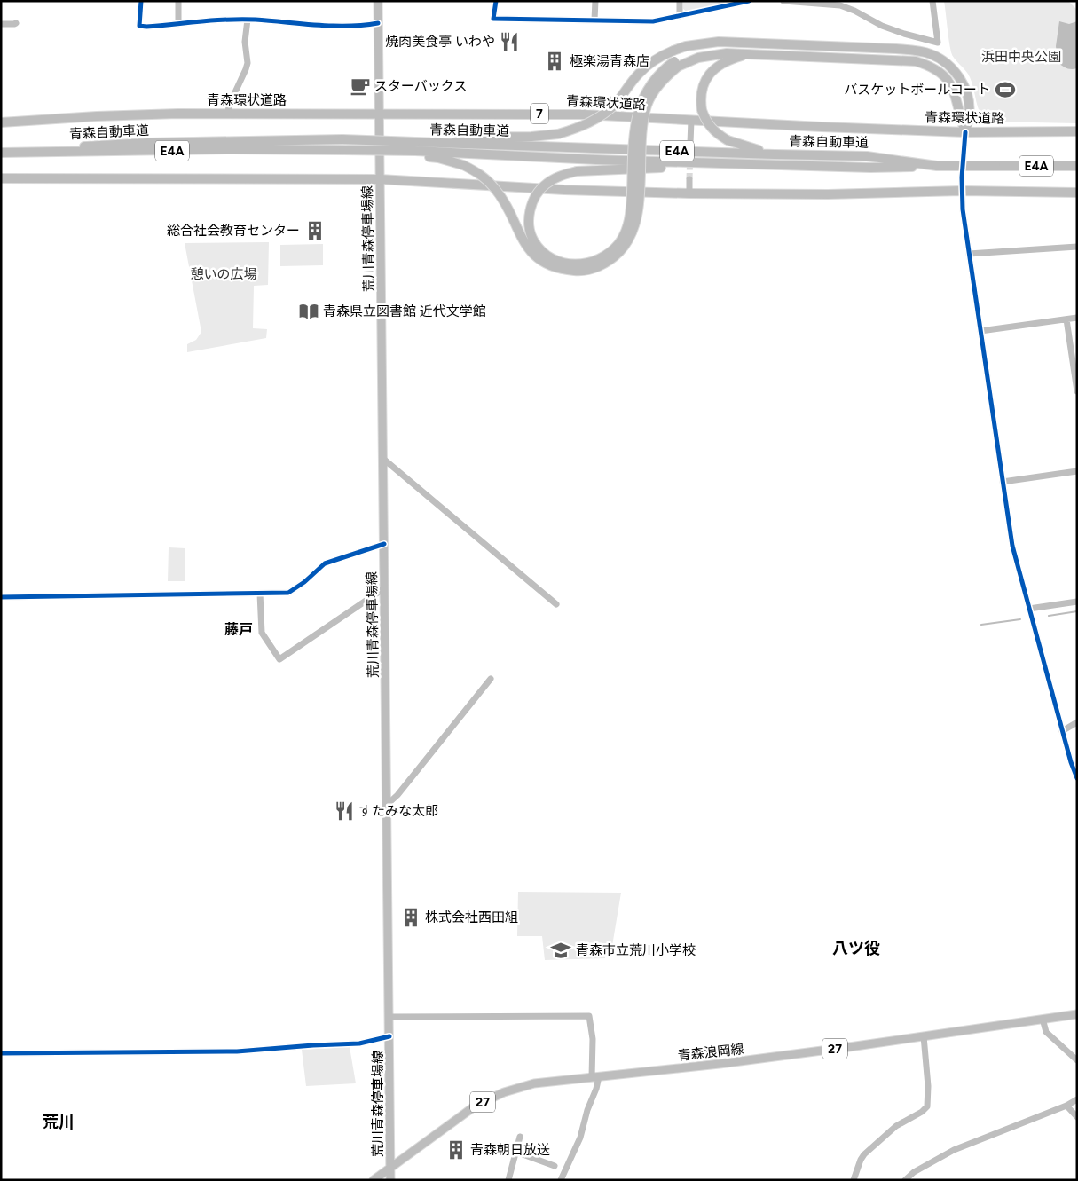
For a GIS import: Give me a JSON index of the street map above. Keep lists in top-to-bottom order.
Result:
{
  "streets": {
    "highway": [
      "青森環状道路",
      "7",
      "青森自動車道",
      "E4A"
    ],
    "main road": ["荒川青森停車場線", "27", "青森浪岡線"]
  },
  "crossings": [
    ["青森環状道路", "荒川青森停車場線"],
    ["荒川青森停車場線", "青森浪岡線"]
  ],
  "districts": ["藤戸", "八ツ役", "荒川"],
  "parks": ["浜田中央公園", "憩いの広場"],
  "places": {
    "restaurant": ["焼肉美食亭 いわや", "すたみな太郎"],
    "building": [
      "極楽湯青森店",
      "総合社会教育センター",
      "株式会社西田組",
      "青森朝日放送"
    ],
    "cafe": ["スターバックス"],
    "sports": ["バスケットボールコート"],
    "library": ["青森県立図書館 近代文学館"],
    "school or university": ["青森市立荒川小学校"]
  }
}
